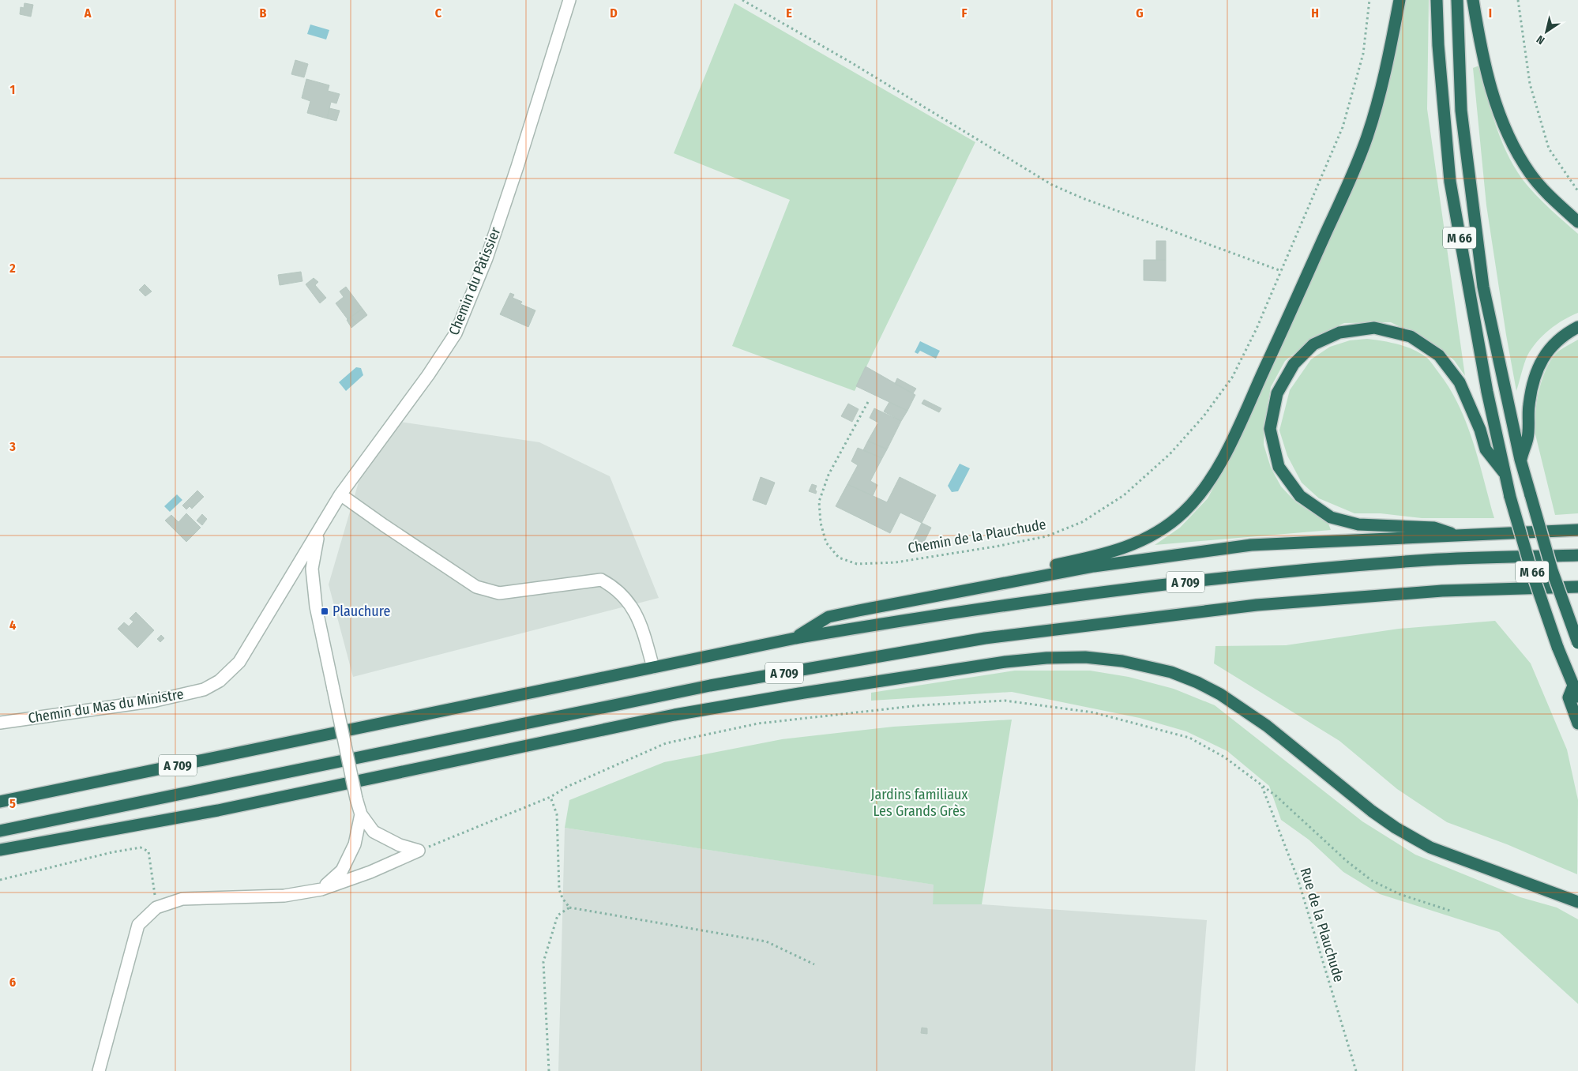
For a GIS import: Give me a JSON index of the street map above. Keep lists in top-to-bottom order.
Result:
{
  "streets": {
    "highway": ["M 66", "A 709"],
    "street": ["Chemin du Pâtissier", "Chemin du Mas du Ministre"],
    "path": ["Chemin de la Plauchude", "Rue de la Plauchude"]
  },
  "crossings": [
    ["Chemin du Pâtissier", "Chemin du Mas du Ministre"]
  ],
  "parks": ["Jardins familiaux Les Grands Grès"],
  "places": {
    "transit": ["Plauchure"]
  },
  "north": "bottom left",
  "grid": {
    "columns": [
      "A",
      "B",
      "C",
      "D",
      "E",
      "F",
      "G",
      "H",
      "I"
    ],
    "rows": [
      "1",
      "2",
      "3",
      "4",
      "5",
      "6"
    ]
  }
}
